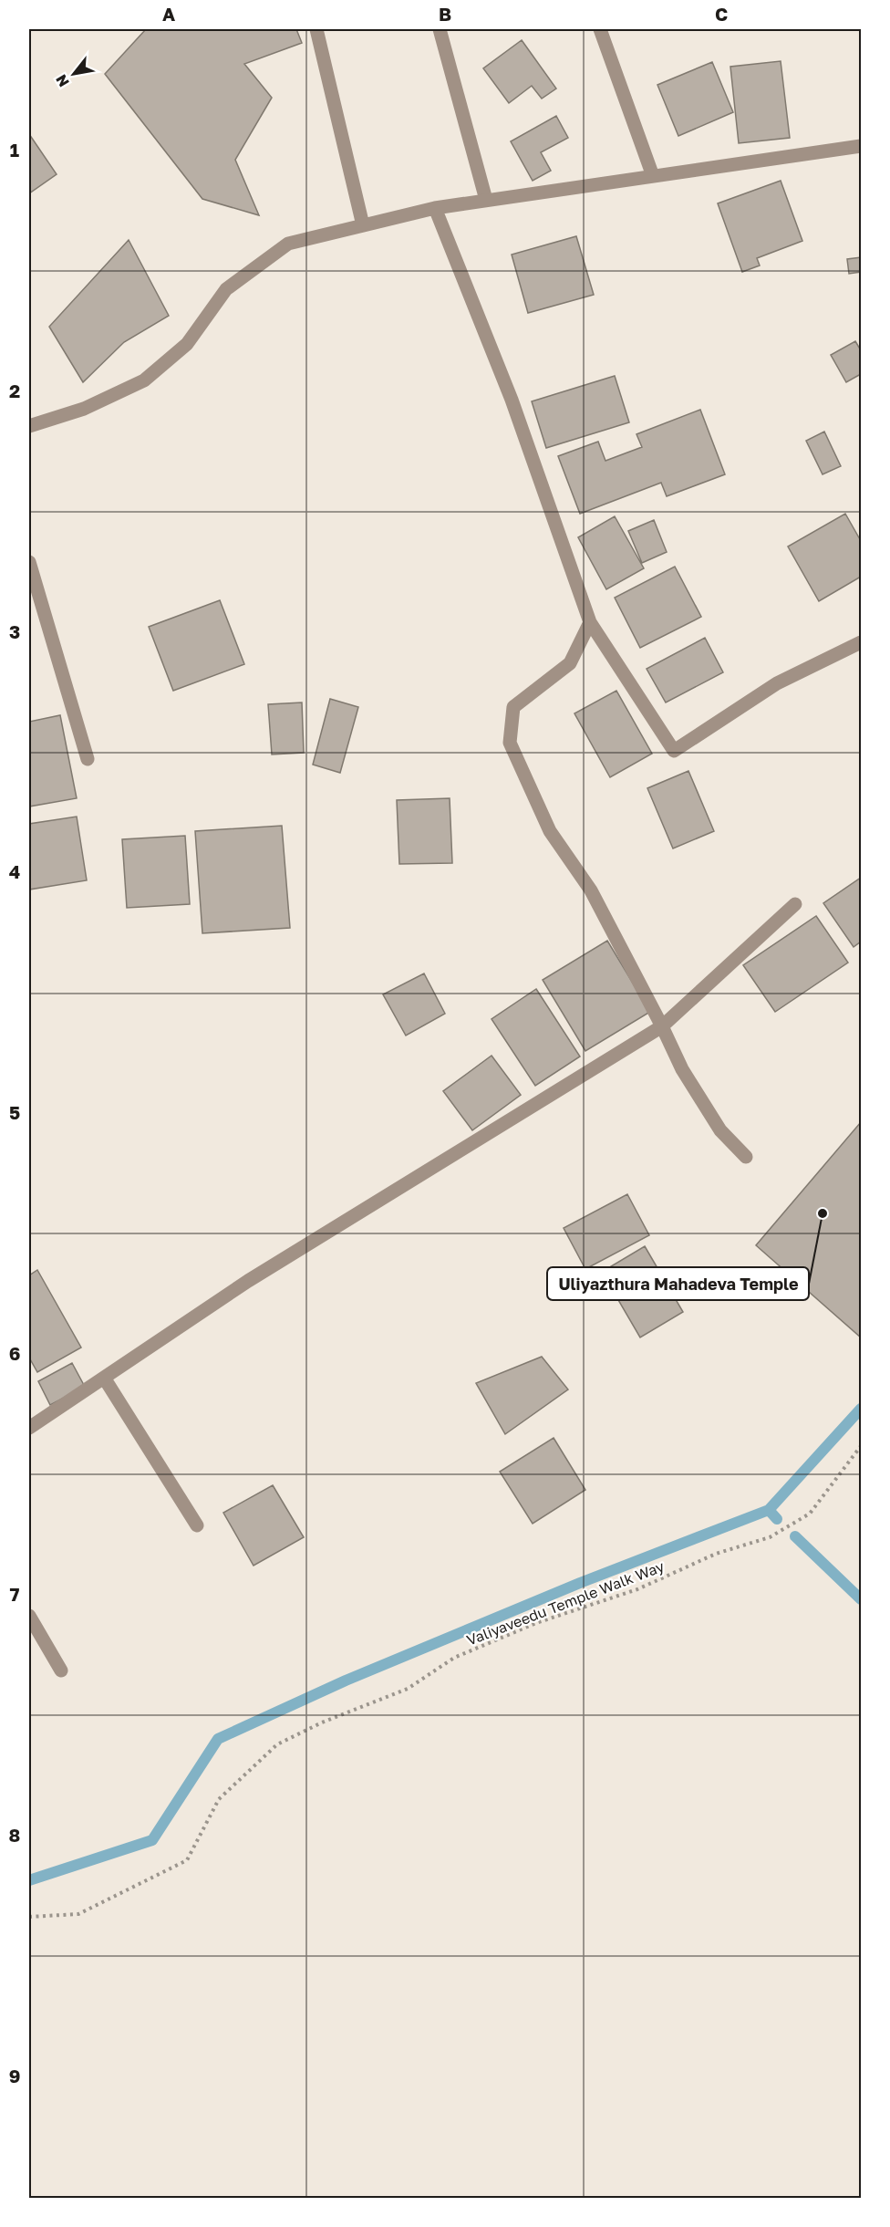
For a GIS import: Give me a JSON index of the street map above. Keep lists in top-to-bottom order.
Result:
{
  "streets": {
    "path": ["Valiyaveedu Temple Walk Way"]
  },
  "places": ["Uliyazthura Mahadeva Temple"],
  "north": "bottom left",
  "grid": {
    "columns": ["A", "B", "C"],
    "rows": [
      "1",
      "2",
      "3",
      "4",
      "5",
      "6",
      "7",
      "8",
      "9"
    ]
  }
}
